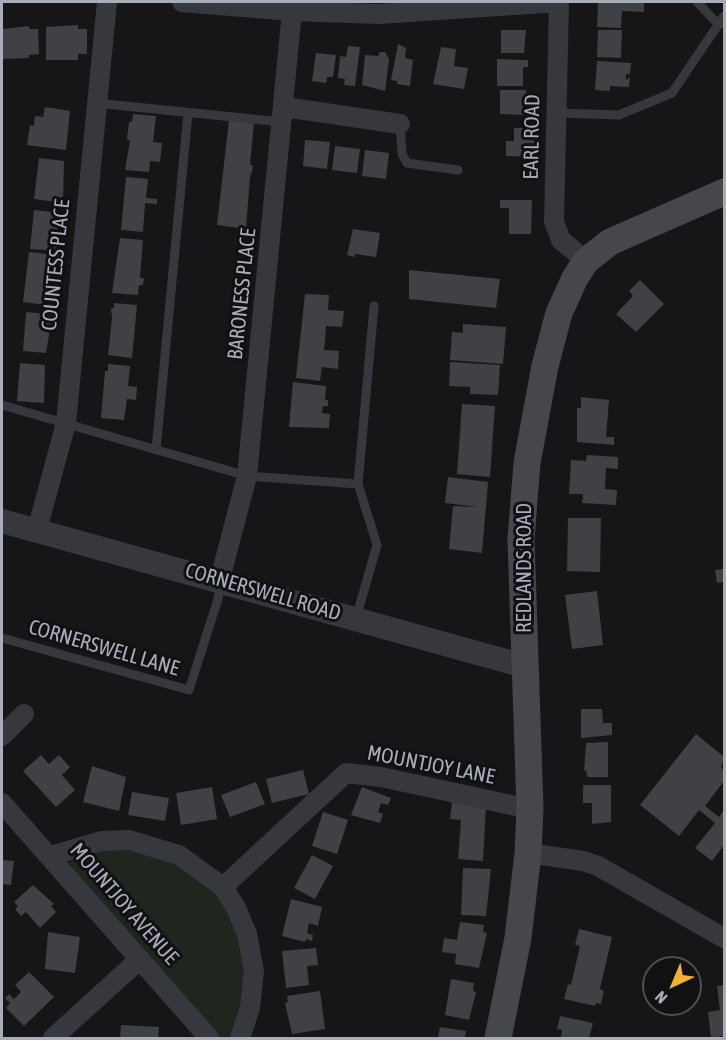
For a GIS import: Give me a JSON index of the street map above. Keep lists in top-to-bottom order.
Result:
{
  "streets": {
    "main road": ["REDLANDS ROAD"],
    "street": [
      "EARL ROAD",
      "COUNTESS PLACE",
      "BARONESS PLACE",
      "CORNERSWELL ROAD",
      "MOUNTJOY LANE",
      "MOUNTJOY AVENUE"
    ],
    "lane": ["CORNERSWELL LANE"]
  },
  "crossings": [
    ["EARL ROAD", "REDLANDS ROAD"],
    ["COUNTESS PLACE", "CORNERSWELL ROAD"],
    ["BARONESS PLACE", "CORNERSWELL ROAD"],
    ["BARONESS PLACE", "CORNERSWELL LANE"],
    ["REDLANDS ROAD", "CORNERSWELL ROAD"],
    ["REDLANDS ROAD", "MOUNTJOY LANE"],
    ["CORNERSWELL ROAD", "CORNERSWELL LANE"]
  ],
  "north": "bottom left"
}
